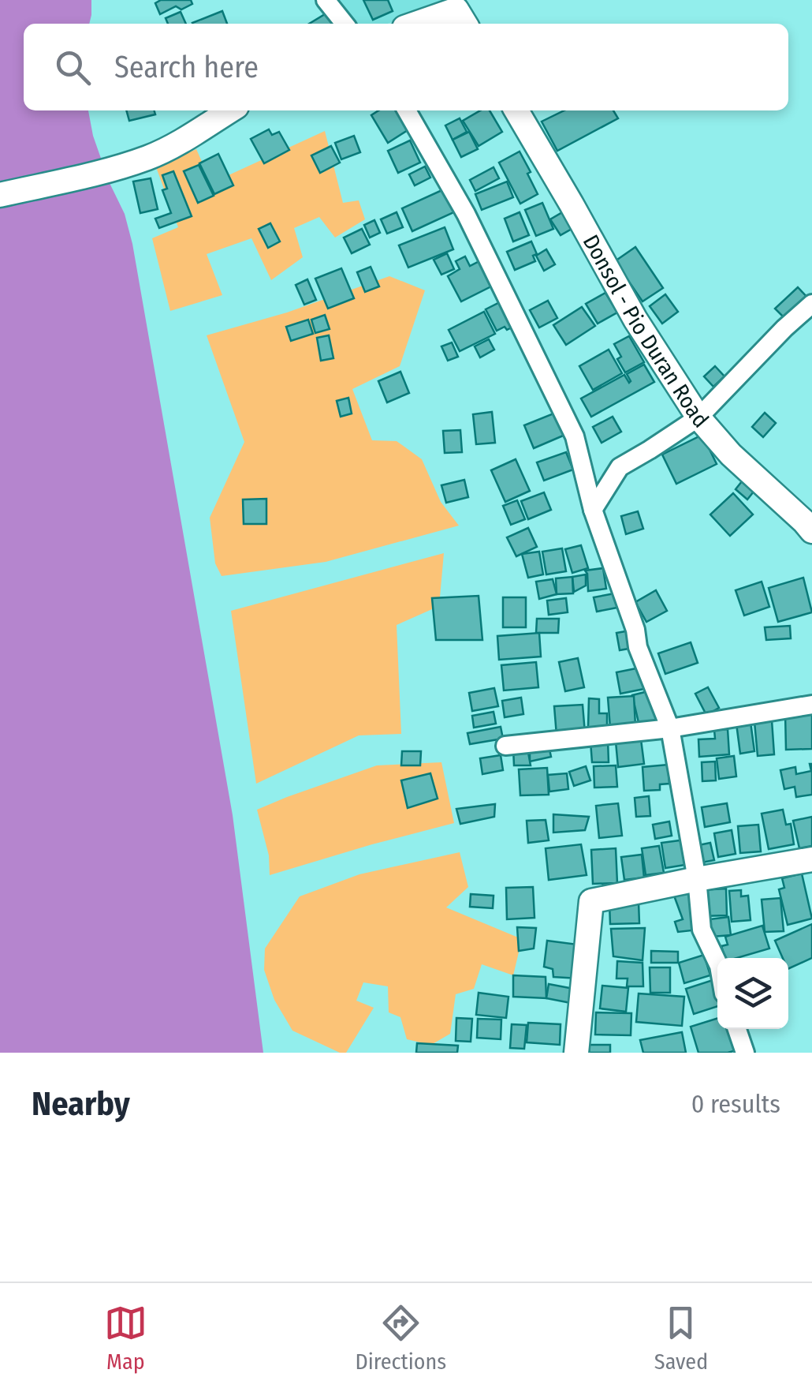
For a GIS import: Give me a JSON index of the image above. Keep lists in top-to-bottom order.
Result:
{
  "streets": {
    "main road": ["Donsol - Pio Duran Road"]
  },
  "page": {
    "search": "Search here",
    "heading": ["Nearby", "0 results"],
    "nav": ["Map", "Directions", "Saved"]
  }
}
